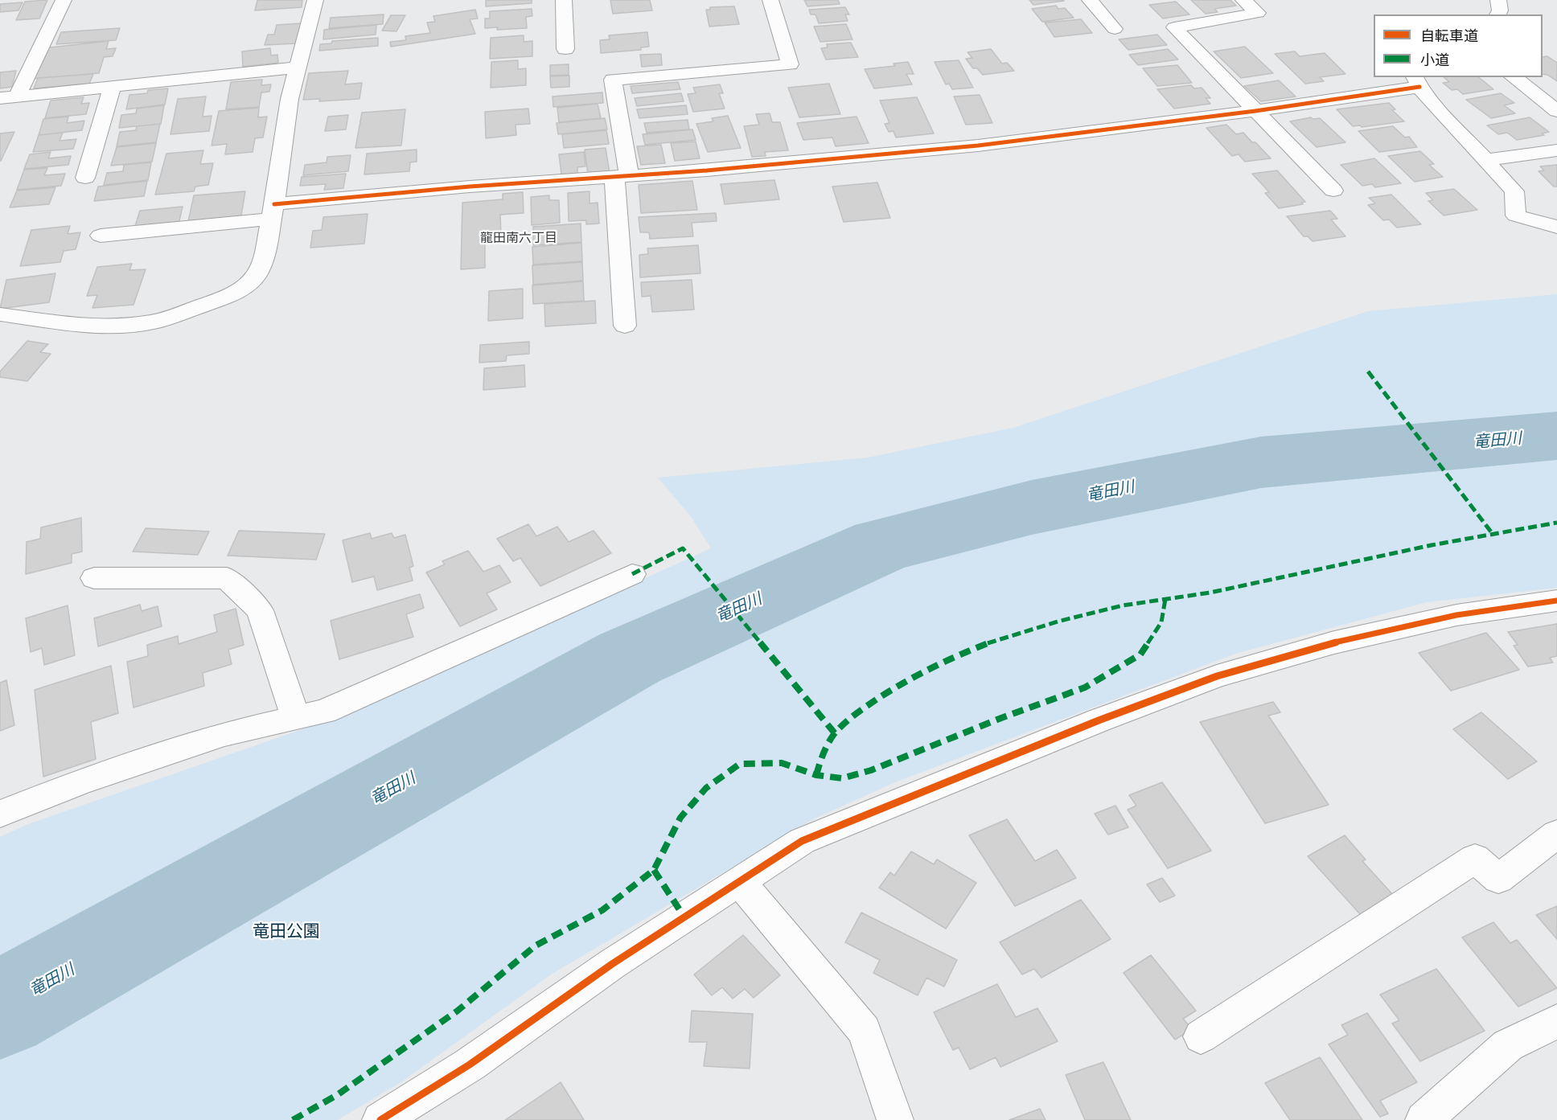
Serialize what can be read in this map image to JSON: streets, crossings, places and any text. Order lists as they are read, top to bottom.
{
  "districts": ["龍田南六丁目"],
  "water": ["竜田川"],
  "parks": ["竜田公園"],
  "legend": ["自転車道", "小道"]
}
